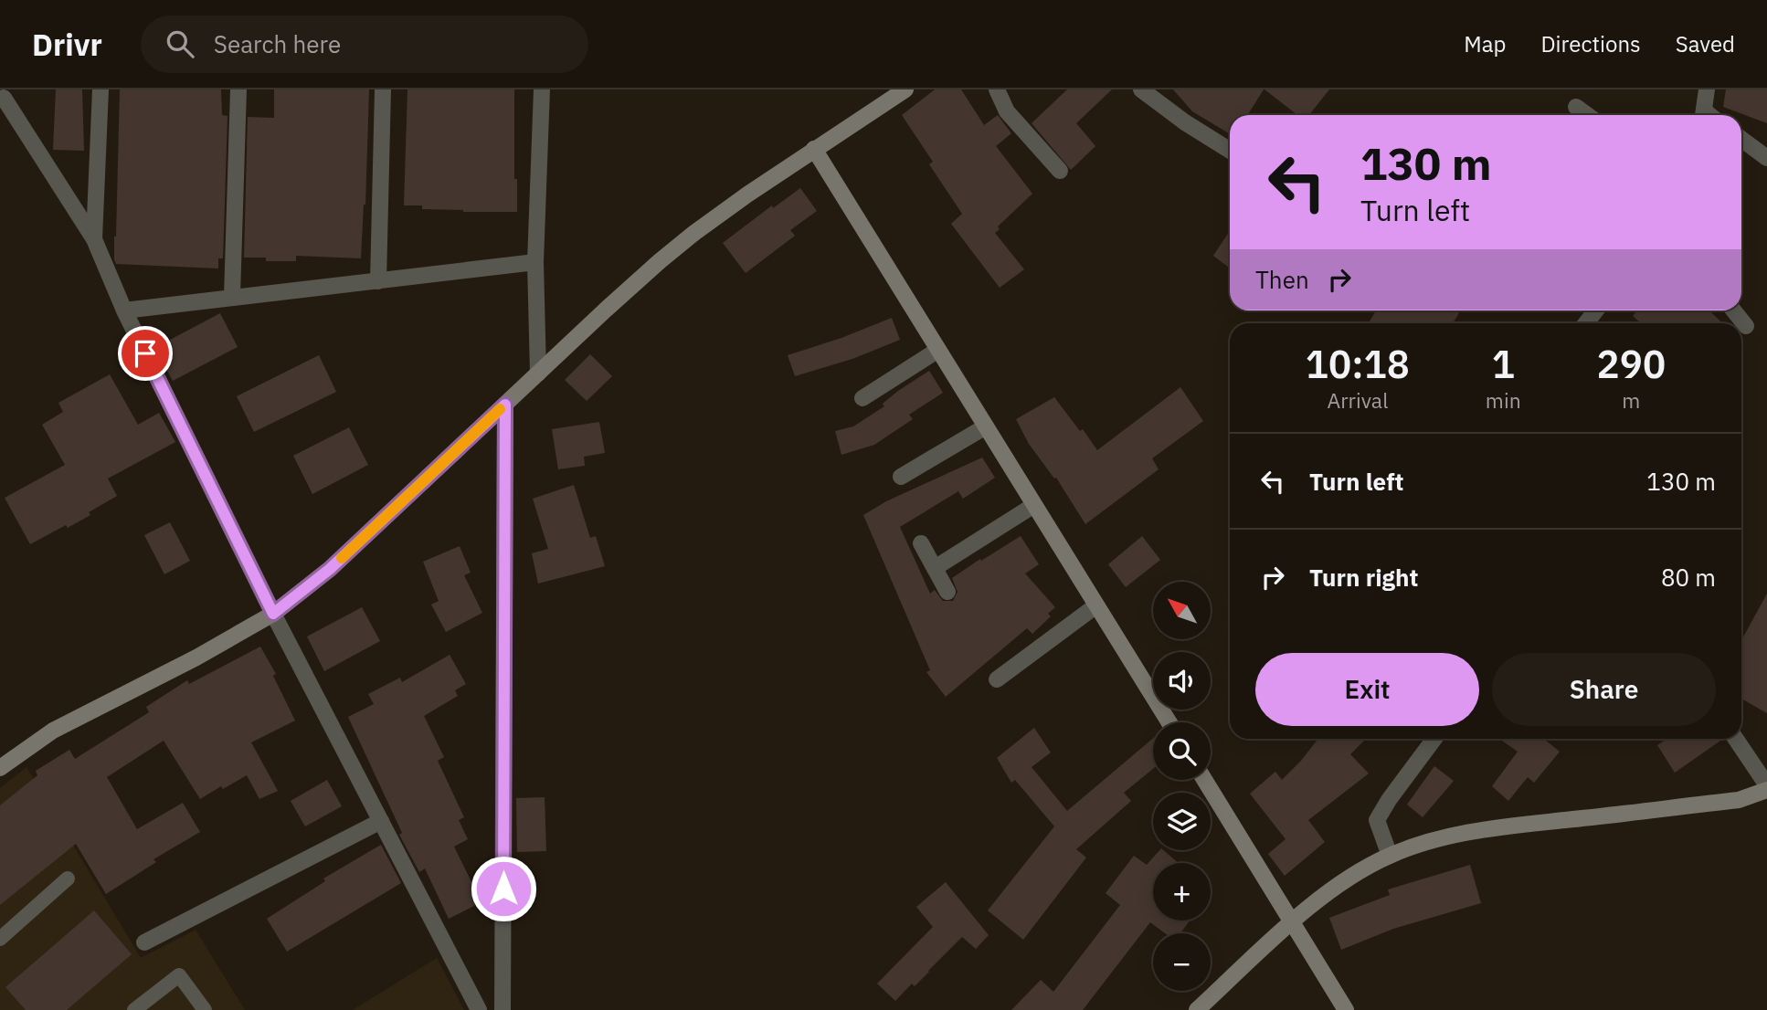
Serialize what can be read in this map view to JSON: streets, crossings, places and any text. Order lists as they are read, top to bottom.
{
  "north": "top left",
  "page": {
    "header": "Drivr",
    "search": "Search here",
    "nav": ["Map", "Directions", "Saved"],
    "turn": ["130 m", "Turn left"],
    "then": "Then",
    "eta": [
      "10:18",
      "Arrival",
      "1",
      "min",
      "290",
      "m"
    ],
    "list": [
      {
        "name": "Turn left",
        "value": "130 m"
      },
      {
        "name": "Turn right",
        "value": "80 m"
      }
    ],
    "map_buttons": ["+", "−"],
    "buttons": ["Exit", "Share"]
  }
}
